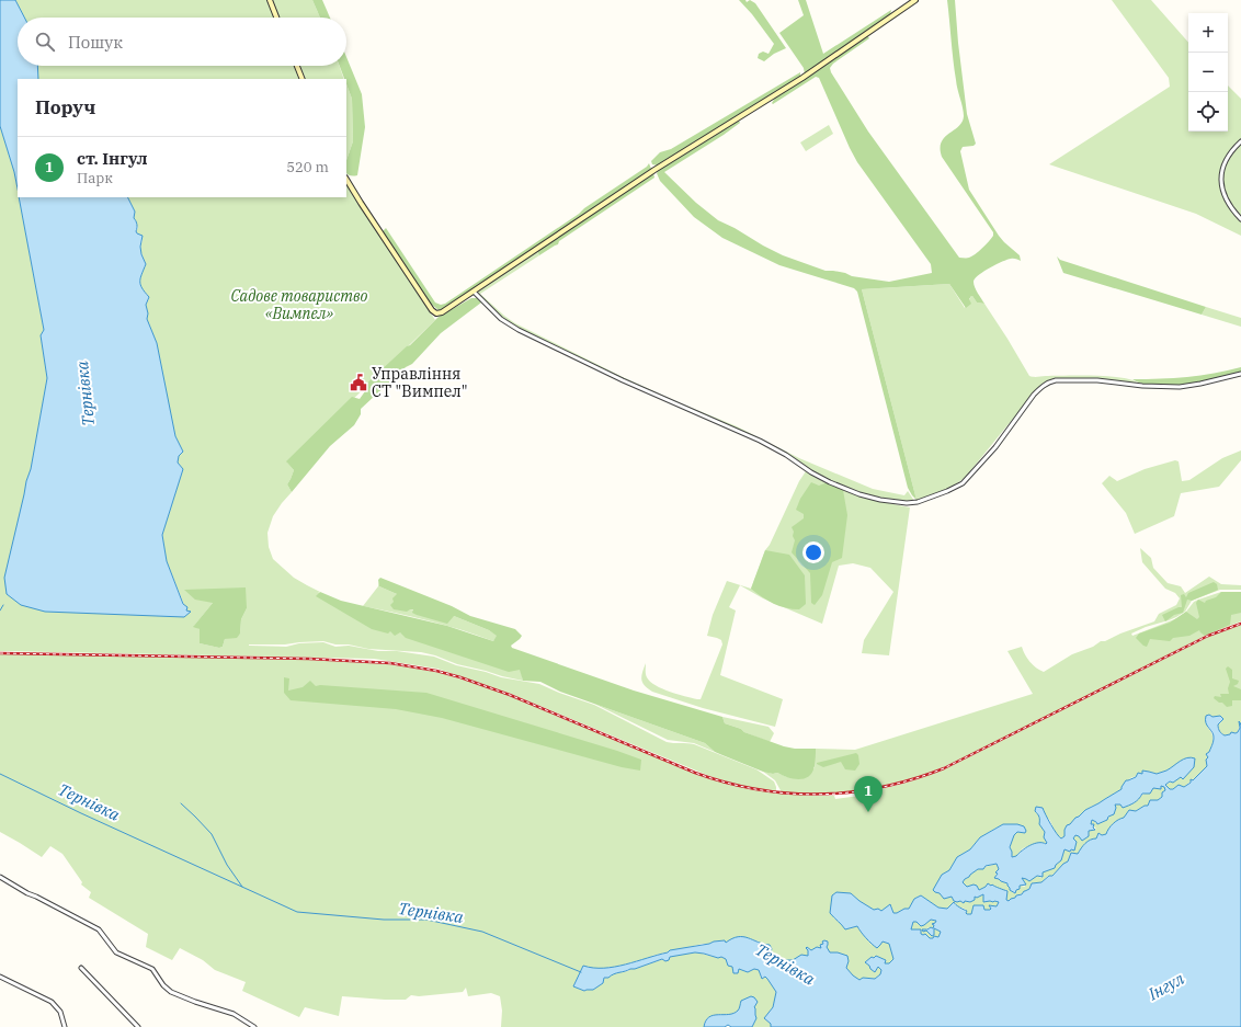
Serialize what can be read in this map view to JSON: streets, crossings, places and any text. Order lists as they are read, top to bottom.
{
  "water": ["Тернівка", "Інгул"],
  "parks": ["Садове товариство «Вимпел»"],
  "places": {
    "public building": ["Управління СТ \"Вимпел\""]
  },
  "page": {
    "map_buttons": ["+", "−"],
    "search": "Пошук",
    "heading": "Поруч",
    "list": [
      {
        "mark": "1",
        "name": "ст. Інгул",
        "note": "Парк",
        "value": "520 m"
      }
    ],
    "pins": "1"
  }
}
